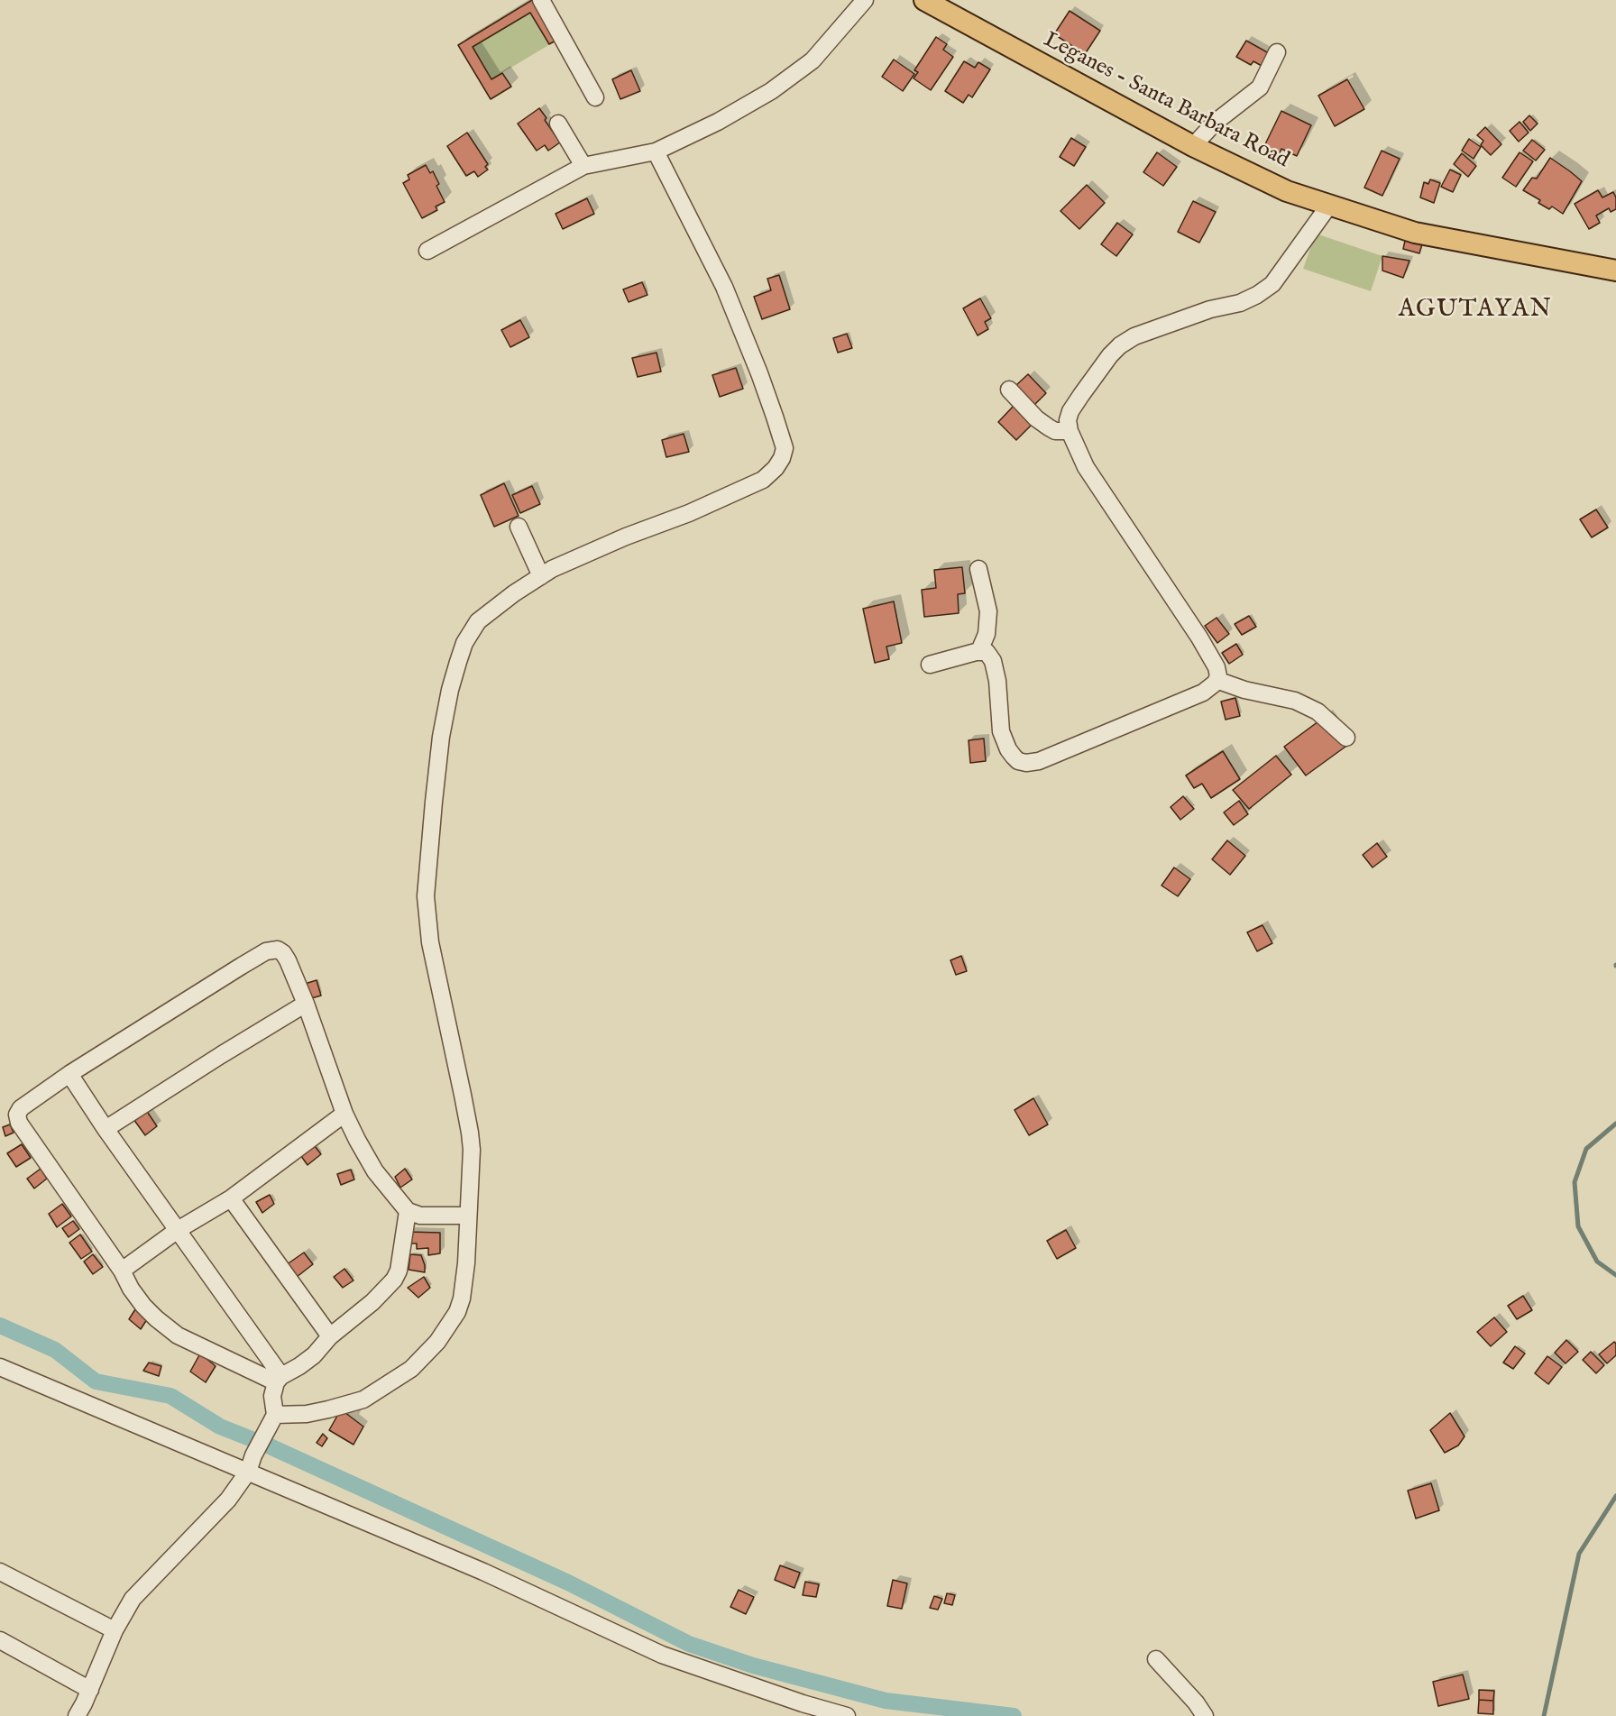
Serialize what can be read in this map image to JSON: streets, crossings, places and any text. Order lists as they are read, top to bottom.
{
  "streets": {
    "main road": ["Leganes - Santa Barbara Road"]
  },
  "districts": ["AGUTAYAN"]
}
